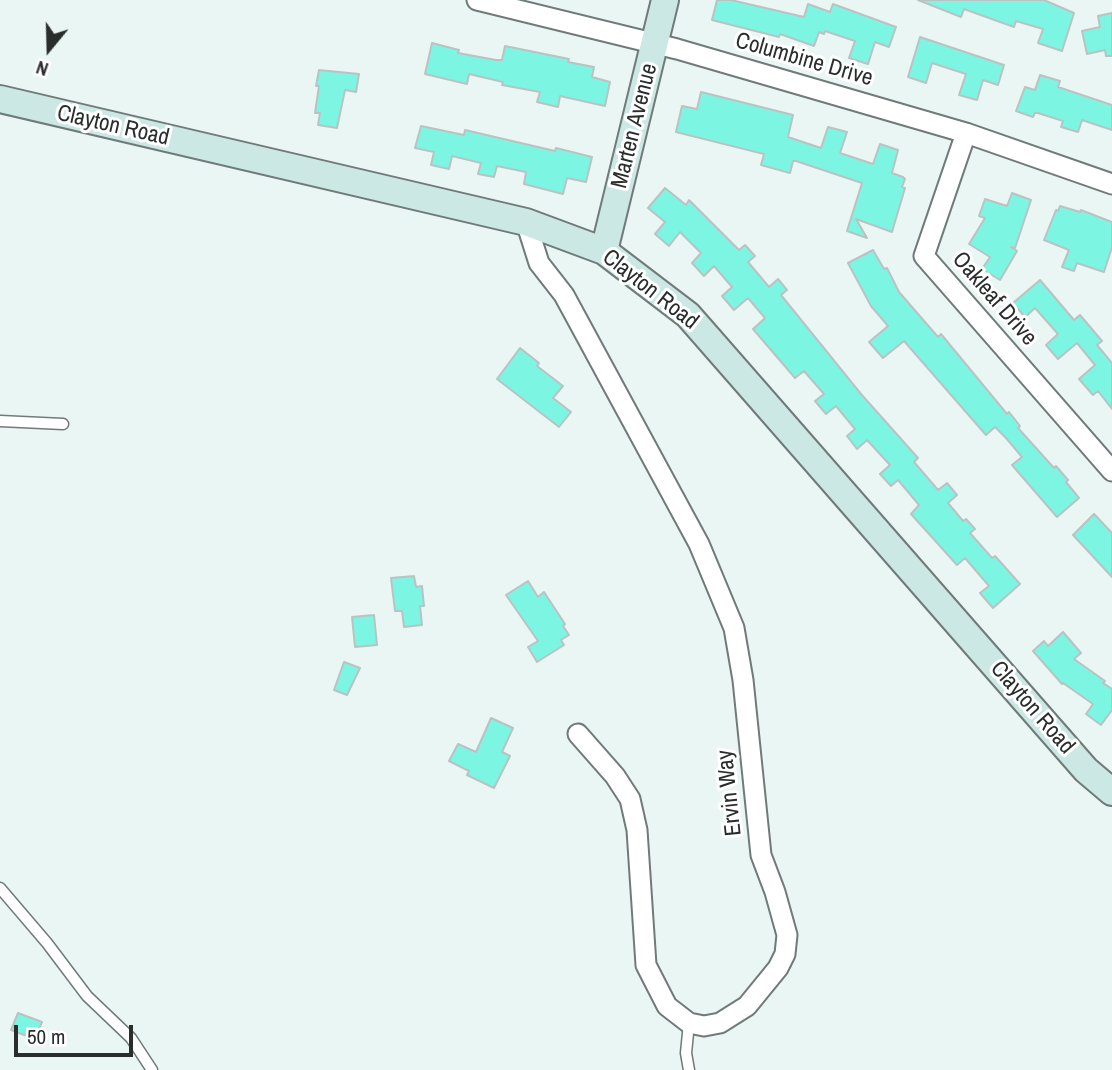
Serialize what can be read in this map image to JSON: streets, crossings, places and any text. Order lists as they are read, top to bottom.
{
  "streets": {
    "street": [
      "Columbine Drive",
      "Clayton Road",
      "Marten Avenue",
      "Oakleaf Drive",
      "Ervin Way"
    ]
  },
  "crossings": [
    ["Columbine Drive", "Marten Avenue"],
    ["Columbine Drive", "Oakleaf Drive"],
    ["Clayton Road", "Marten Avenue"],
    ["Clayton Road", "Ervin Way"]
  ],
  "scale_bar": "50 m",
  "north": "bottom"
}
